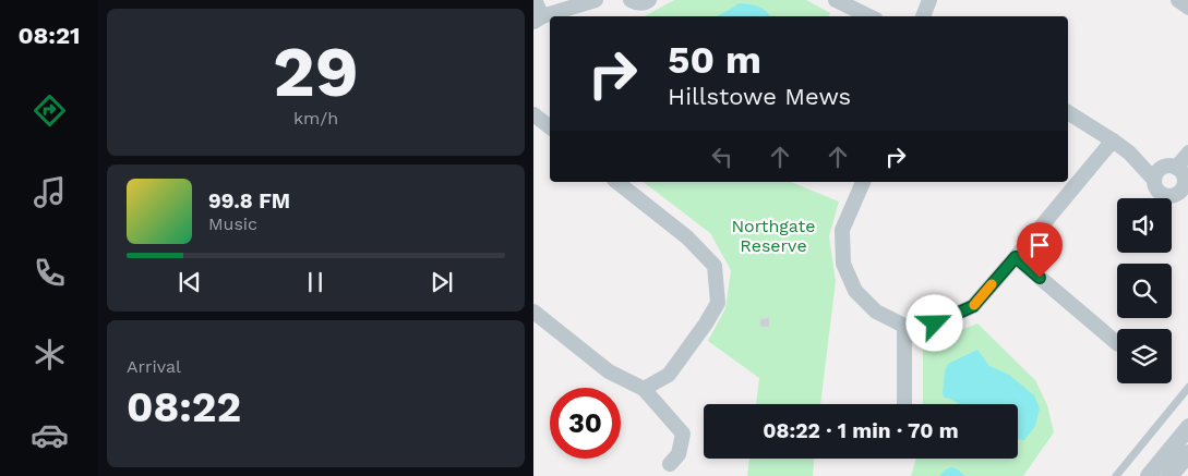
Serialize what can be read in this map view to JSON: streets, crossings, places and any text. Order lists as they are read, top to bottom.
{
  "parks": ["Northgate Reserve"],
  "page": {
    "tabs": "08:21",
    "tile": [
      ["29", "km/h"],
      ["Arrival", "08:22"]
    ],
    "turn": ["50 m", "Hillstowe Mews"],
    "song": ["99.8 FM", "Music"],
    "limit": "30",
    "trip": "08:22 · 1 min · 70 m"
  }
}
